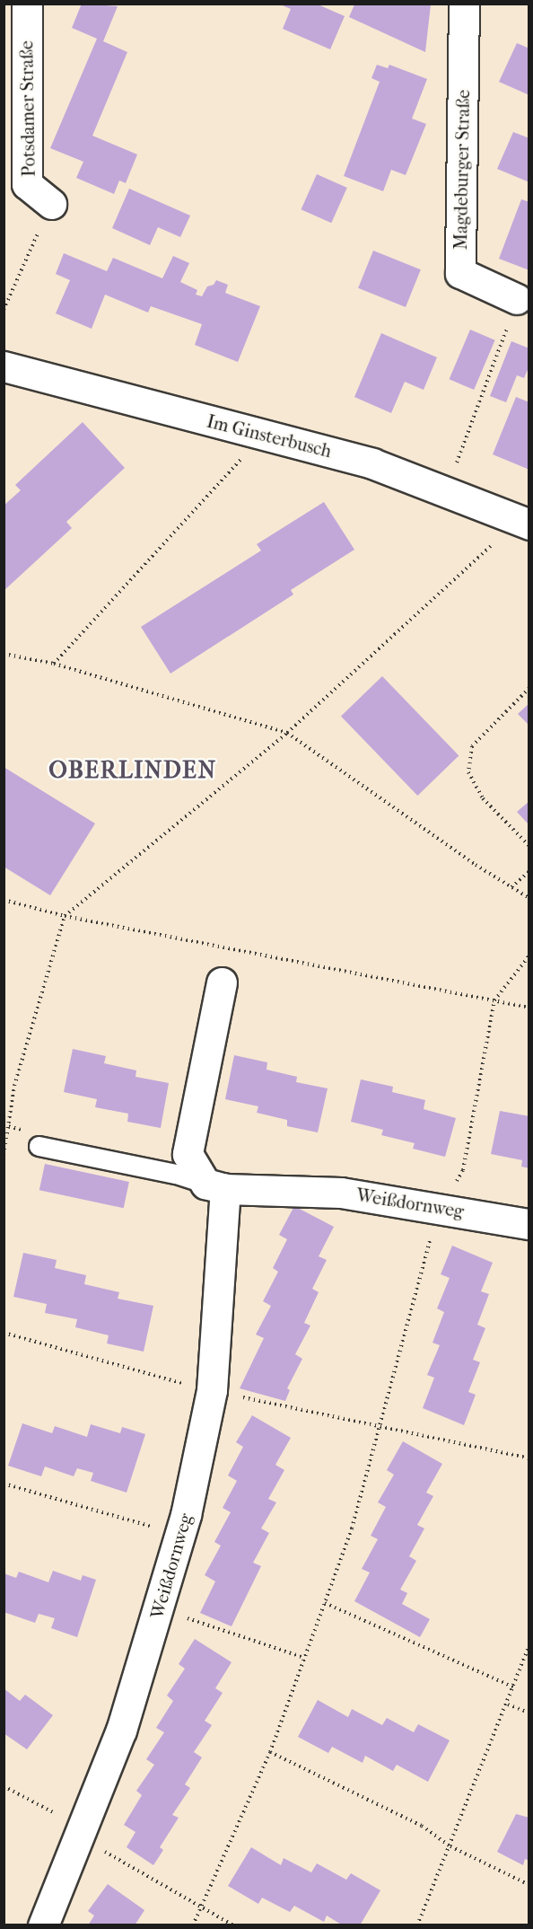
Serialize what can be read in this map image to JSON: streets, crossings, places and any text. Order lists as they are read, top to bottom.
{
  "streets": {
    "street": [
      "Potsdamer Straße",
      "Magdeburger Straße",
      "Im Ginsterbusch",
      "Weißdornweg"
    ]
  },
  "districts": ["OBERLINDEN"]
}
